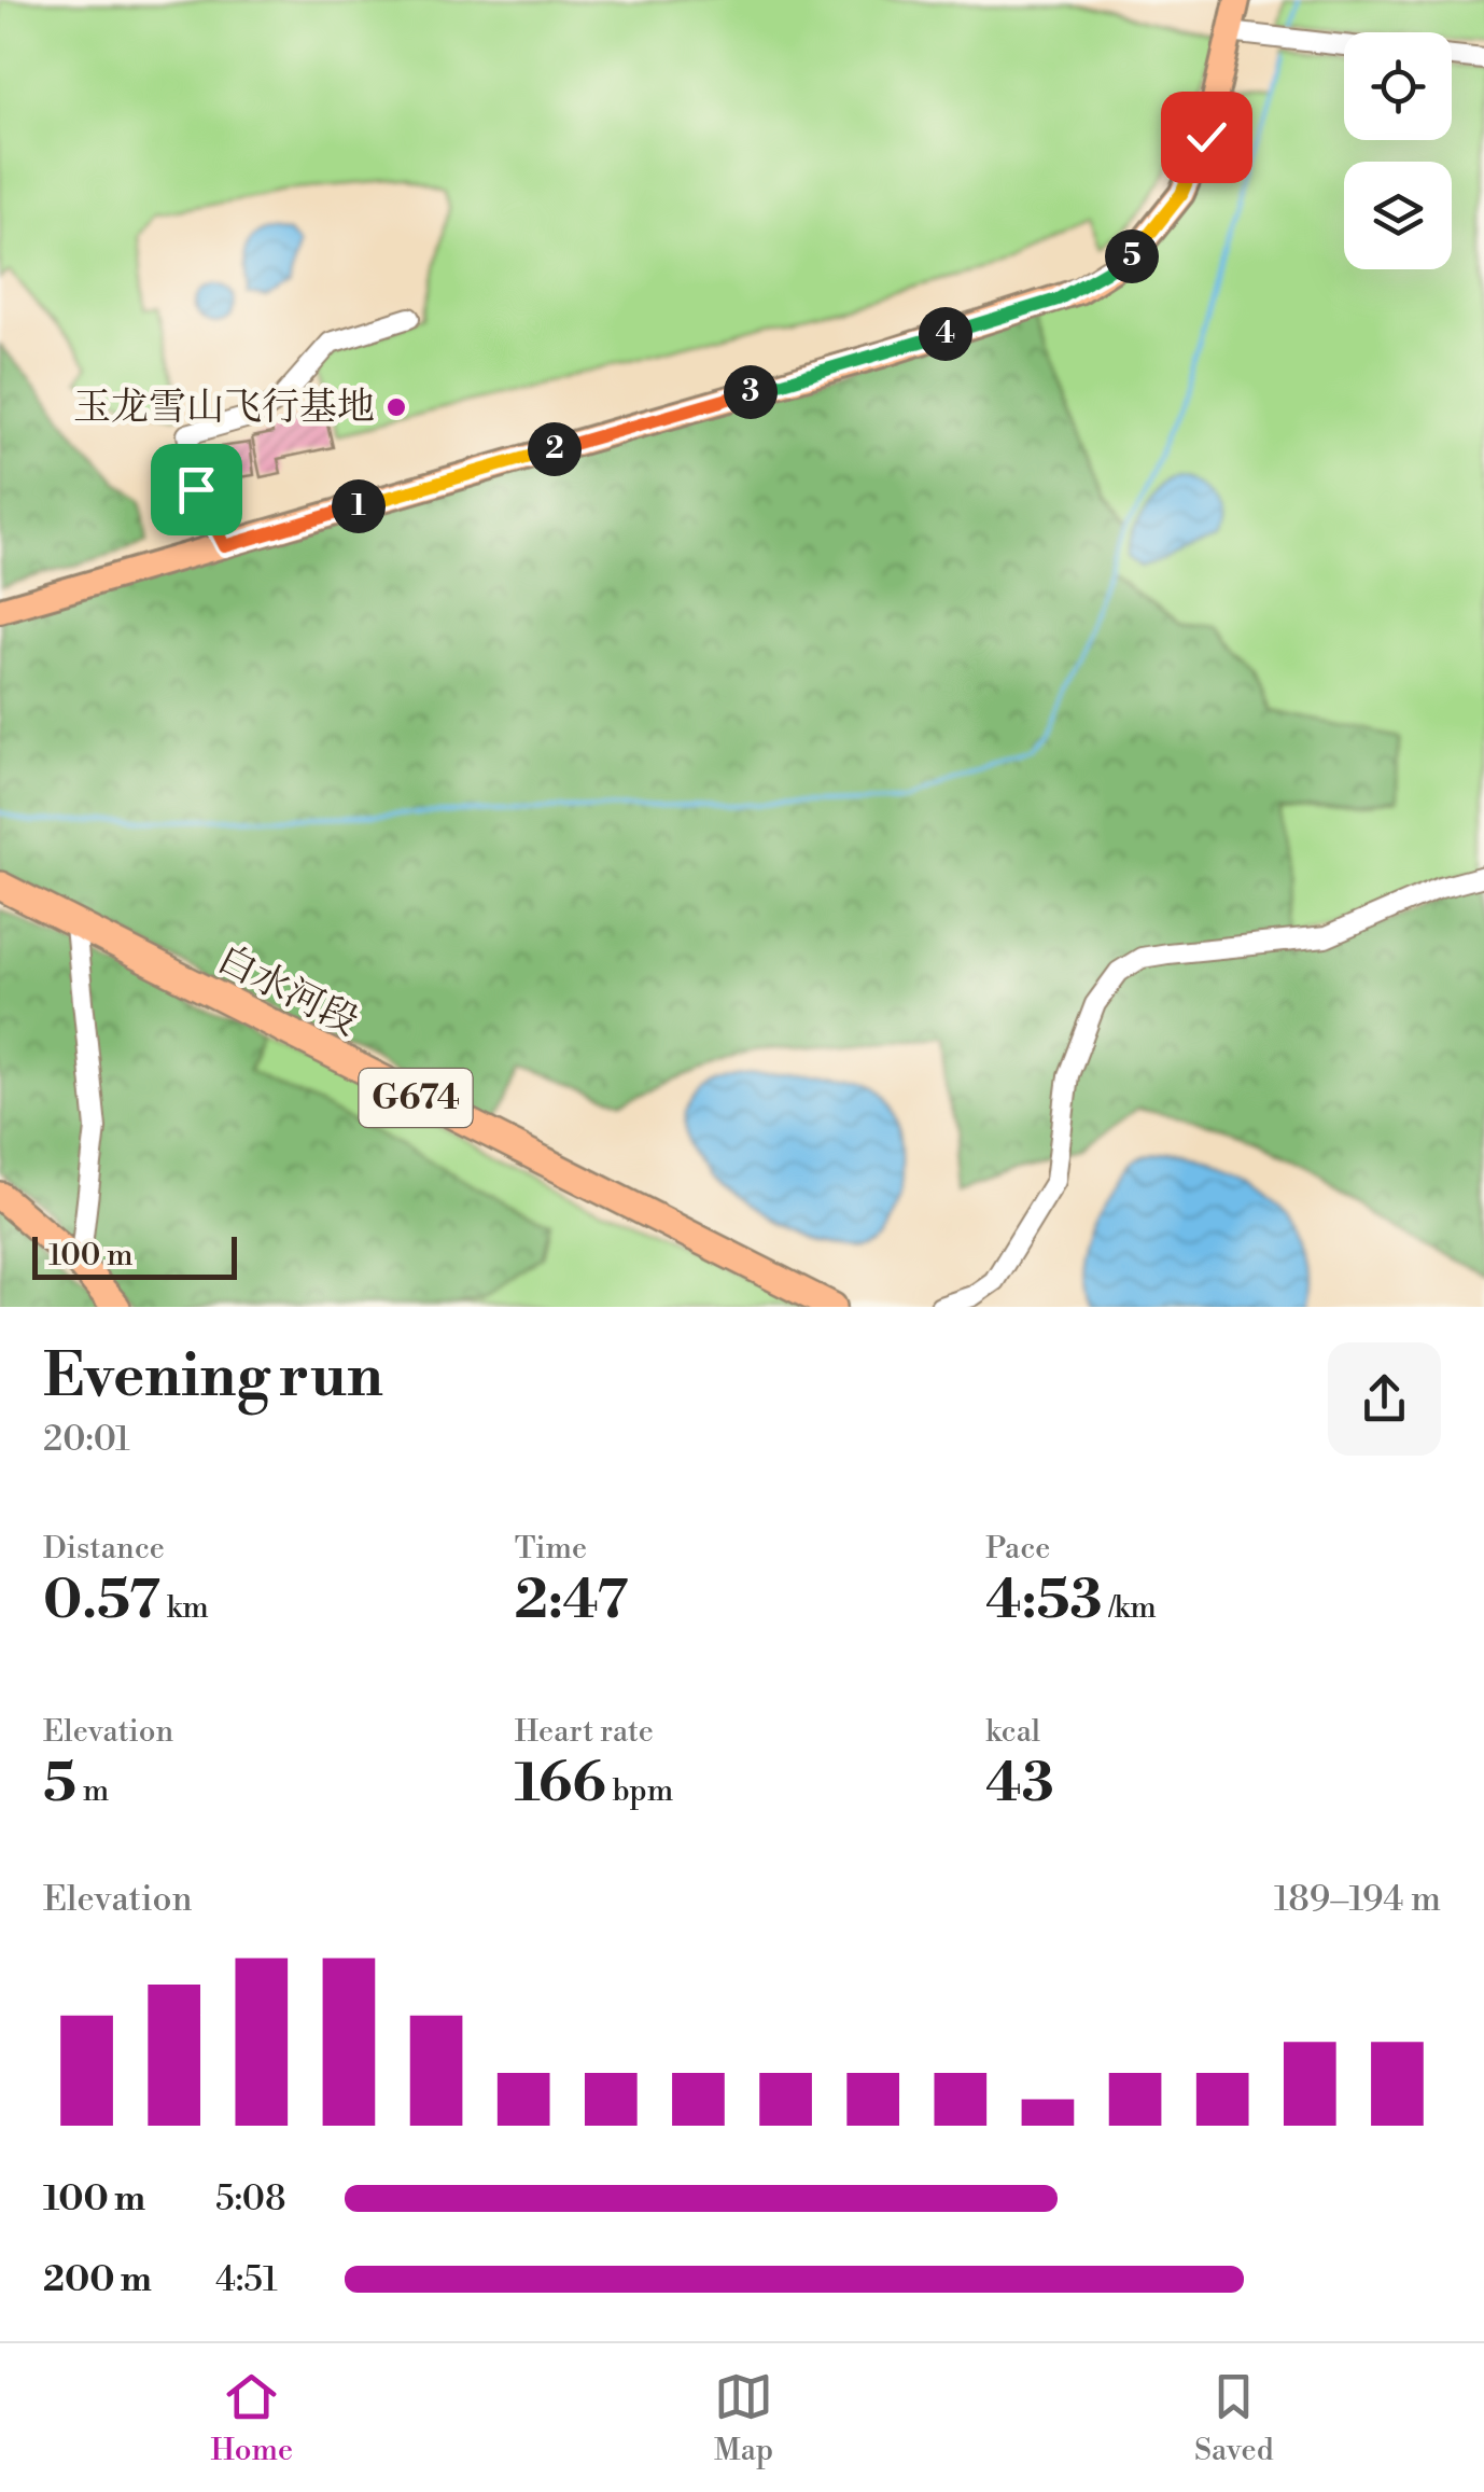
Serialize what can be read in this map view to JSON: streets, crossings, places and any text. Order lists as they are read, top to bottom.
{
  "streets": {
    "highway": ["白水河段", "G674"]
  },
  "places": ["玉龙雪山飞行基地"],
  "scale_bar": "100 m",
  "page": {
    "pins": [
      "5",
      "4",
      "3",
      "2",
      "1"
    ],
    "scale": "100 m",
    "heading": ["Evening run", "20:01"],
    "stats": [
      ["Distance", "0.57 km"],
      ["Time", "2:47"],
      ["Pace", "4:53 /km"],
      ["Elevation", "5 m"],
      ["Heart rate", "166 bpm"],
      ["kcal", "43"]
    ],
    "chart": ["Elevation", "189–194 m"],
    "list": [
      {
        "name": "100 m",
        "note": "5:08"
      },
      {
        "name": "200 m",
        "note": "4:51"
      }
    ],
    "tabs": ["Home", "Map", "Saved"]
  }
}
